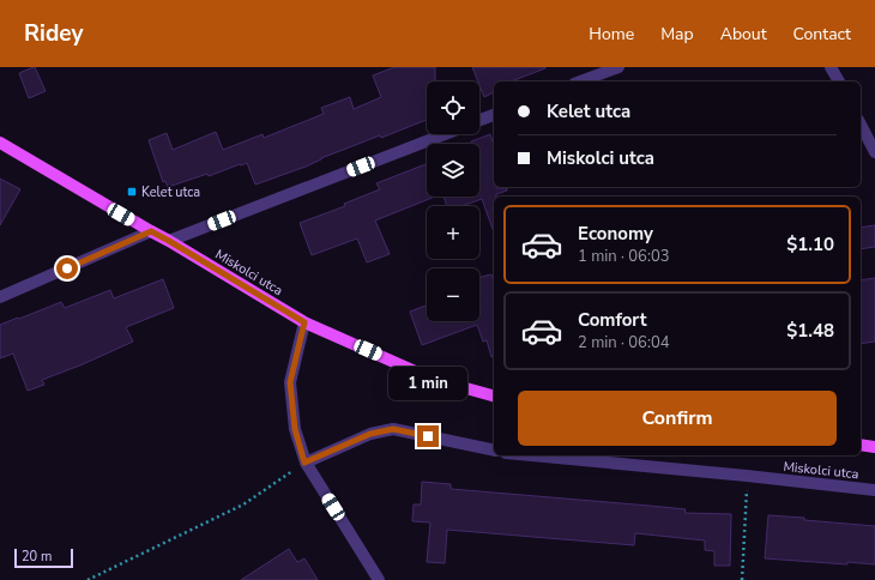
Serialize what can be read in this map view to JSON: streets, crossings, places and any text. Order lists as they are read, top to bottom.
{
  "streets": {
    "main road": ["Miskolci utca"]
  },
  "places": {
    "transit": ["Kelet utca"]
  },
  "scale_bar": "20 m",
  "page": {
    "header": "Ridey",
    "nav": [
      "Home",
      "Map",
      "About",
      "Contact"
    ],
    "map_buttons": ["+", "−"],
    "banner": ["Kelet utca", "Miskolci utca"],
    "list": [
      {
        "name": "Economy",
        "note": "1 min · 06:03",
        "value": "$1.10"
      },
      {
        "name": "Comfort",
        "note": "2 min · 06:04",
        "value": "$1.48"
      }
    ],
    "bubble": "1 min",
    "buttons": "Confirm",
    "scale": "20 m"
  }
}
